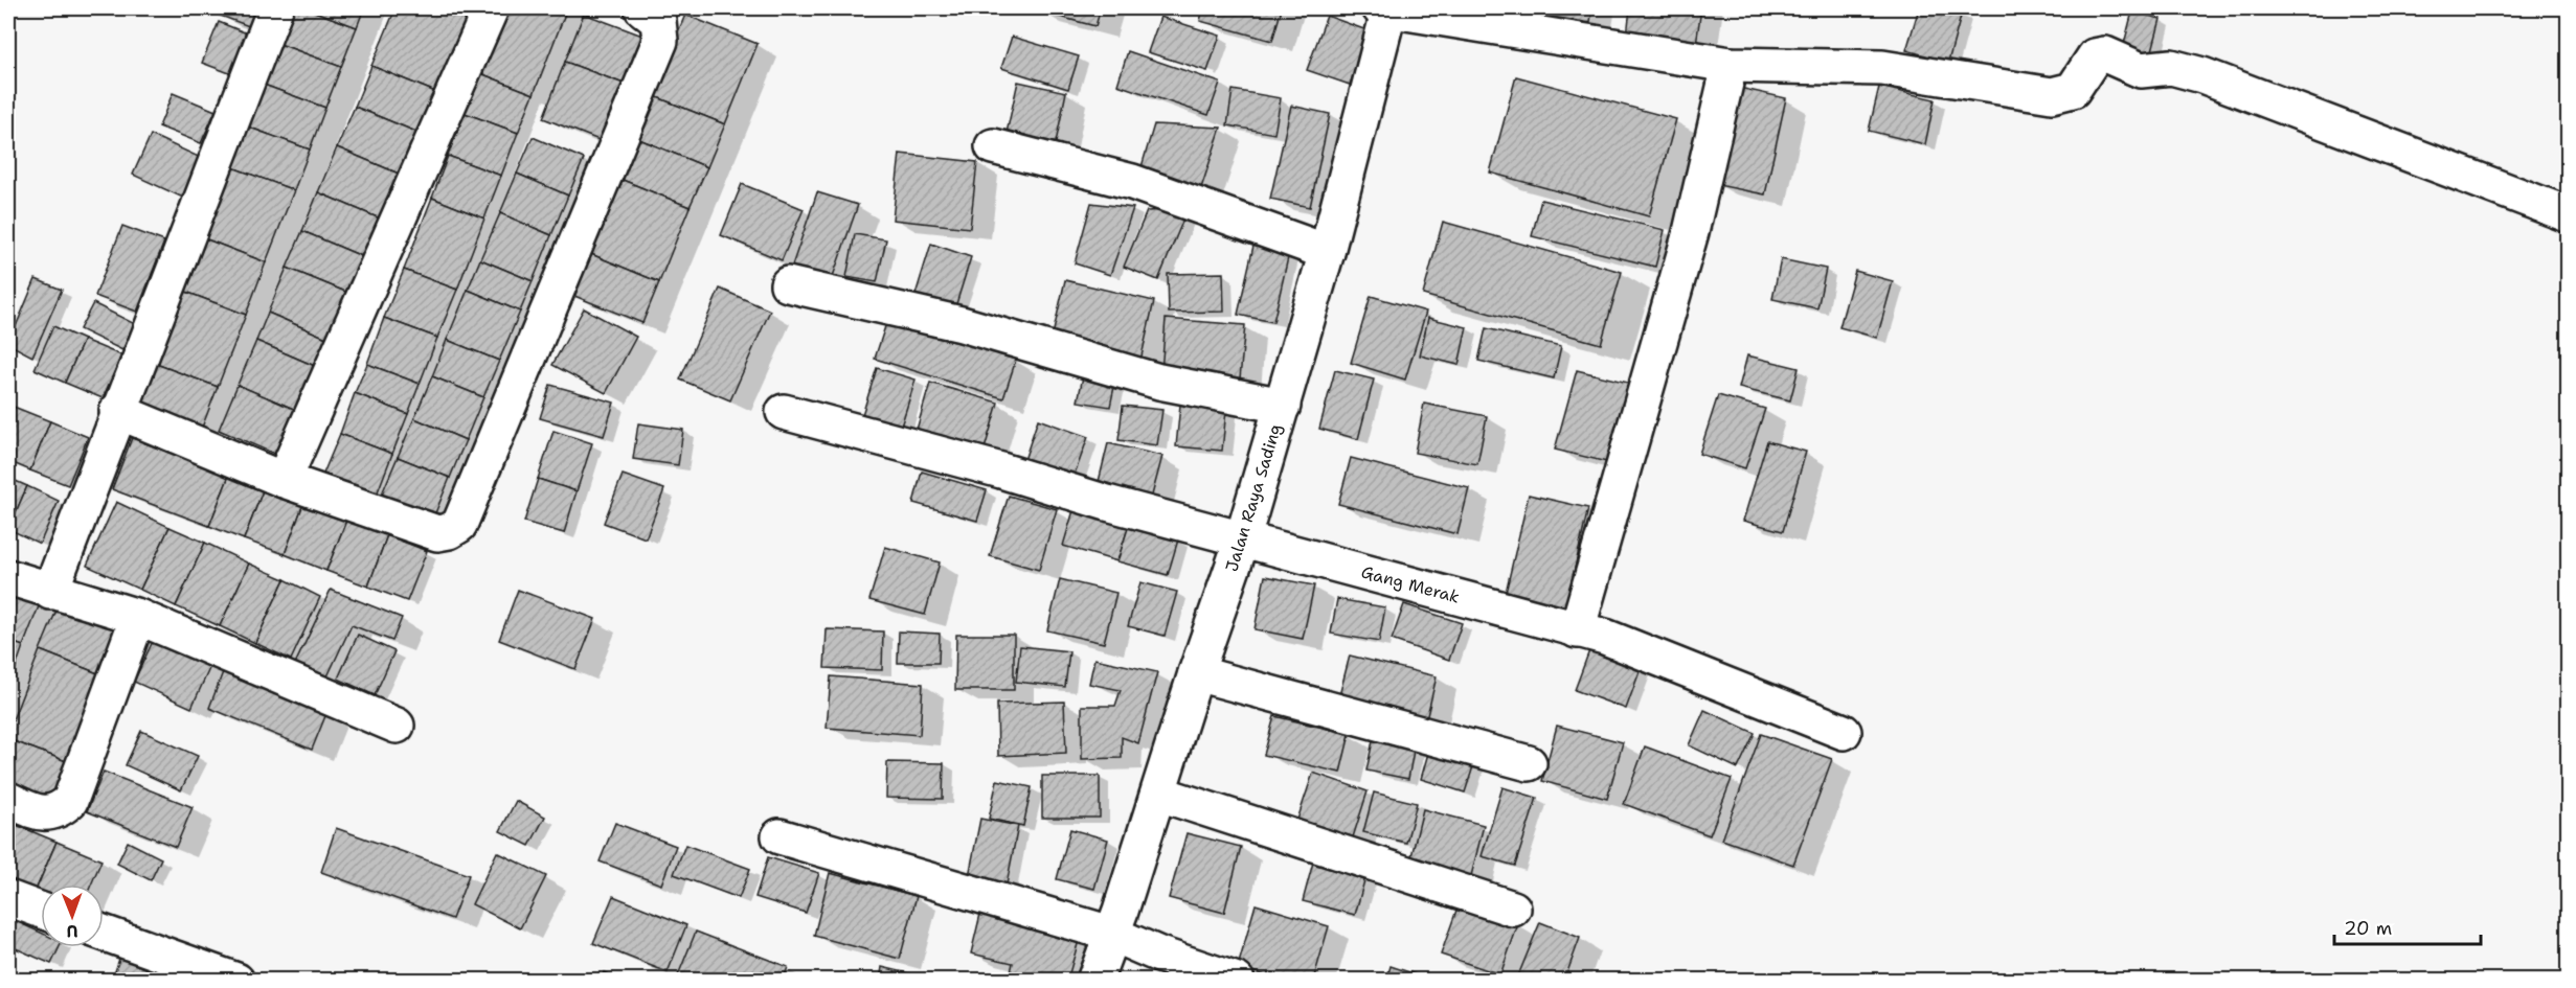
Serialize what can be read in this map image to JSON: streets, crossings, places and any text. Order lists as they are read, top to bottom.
{
  "streets": {
    "street": ["Jalan Raya Sading", "Gang Merak"]
  },
  "crossings": [
    ["Jalan Raya Sading", "Gang Merak"]
  ],
  "scale_bar": "20 m",
  "north": "bottom"
}
